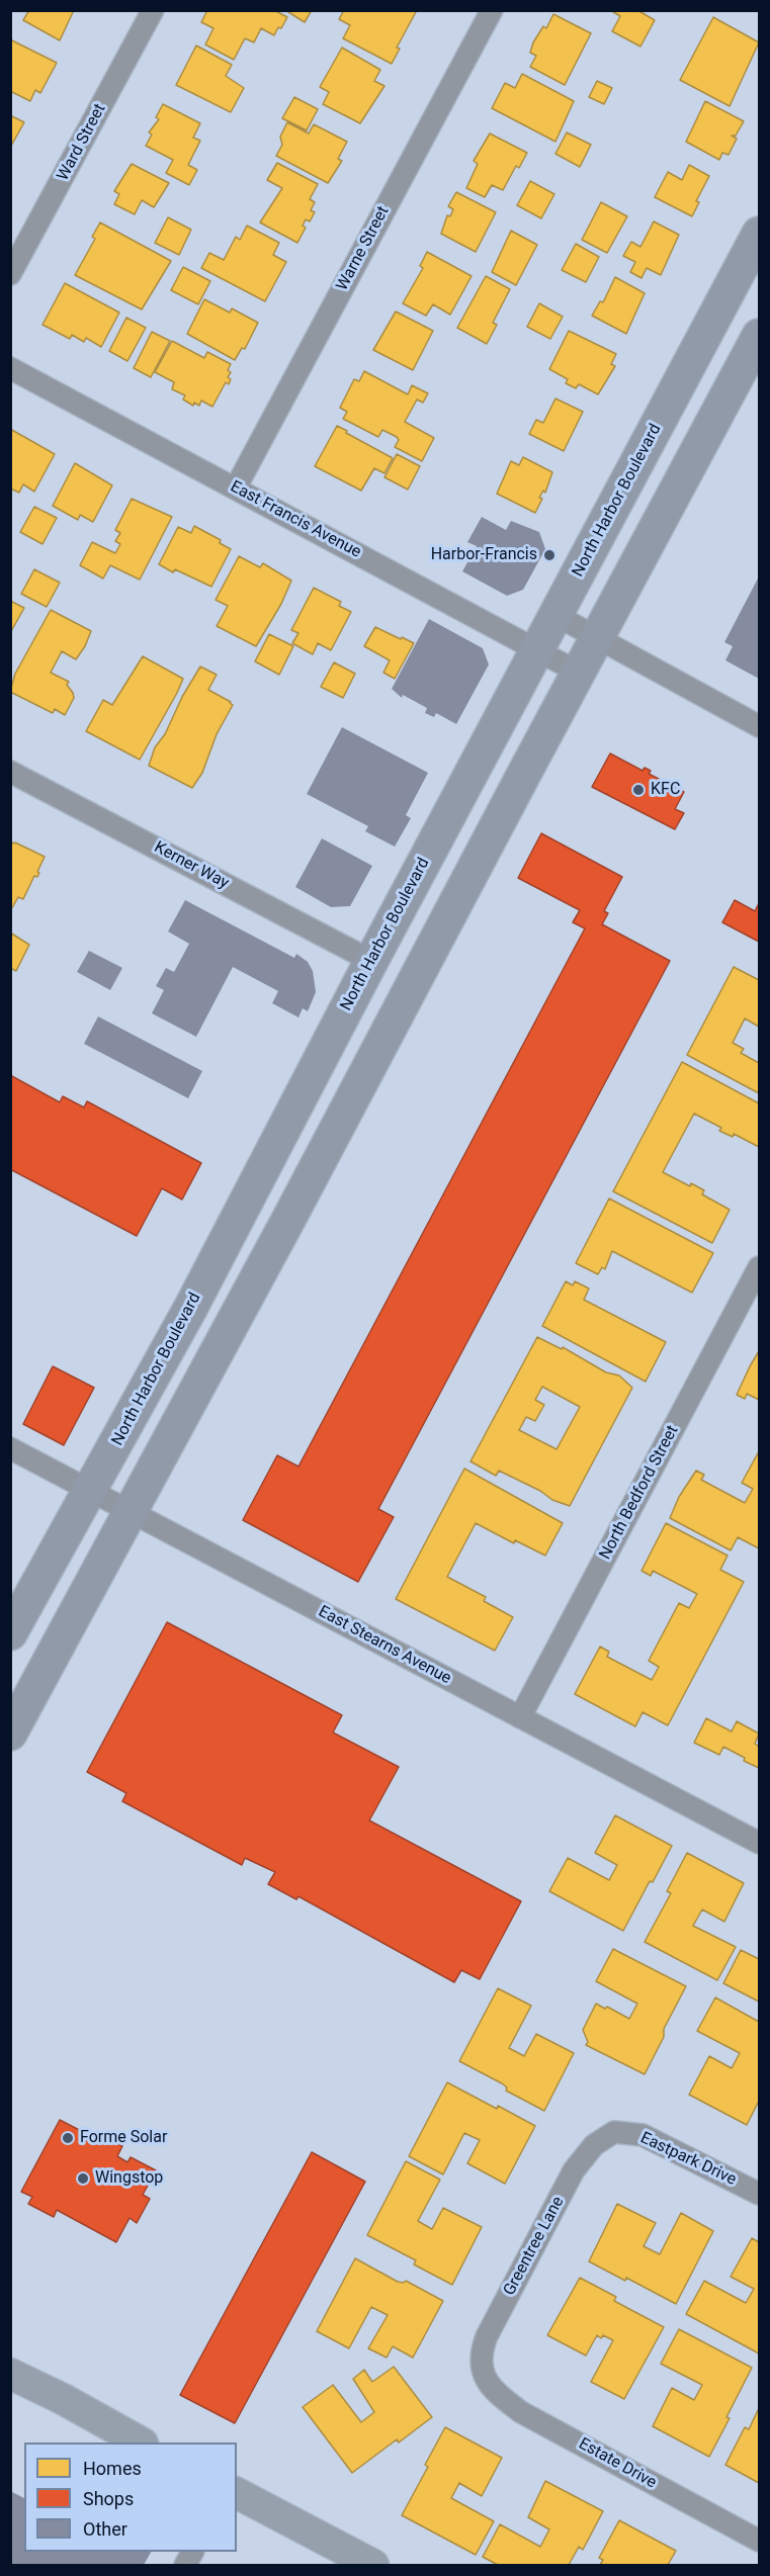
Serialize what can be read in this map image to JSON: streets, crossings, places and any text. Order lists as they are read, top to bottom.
{
  "streets": {
    "main road": ["North Harbor Boulevard"],
    "street": [
      "Ward Street",
      "Warne Street",
      "East Francis Avenue",
      "Kerner Way",
      "North Bedford Street",
      "East Stearns Avenue",
      "Eastpark Drive",
      "Greentree Lane",
      "Estate Drive"
    ]
  },
  "crossings": [
    ["Warne Street", "East Francis Avenue"],
    ["North Harbor Boulevard", "East Francis Avenue"],
    ["North Harbor Boulevard", "Kerner Way"],
    ["North Harbor Boulevard", "East Stearns Avenue"],
    ["North Bedford Street", "East Stearns Avenue"],
    ["Eastpark Drive", "Greentree Lane"],
    ["Greentree Lane", "Estate Drive"]
  ],
  "places": [
    "Harbor-Francis",
    "KFC",
    "Forme Solar",
    "Wingstop"
  ],
  "legend": ["Homes", "Shops", "Other"]
}
